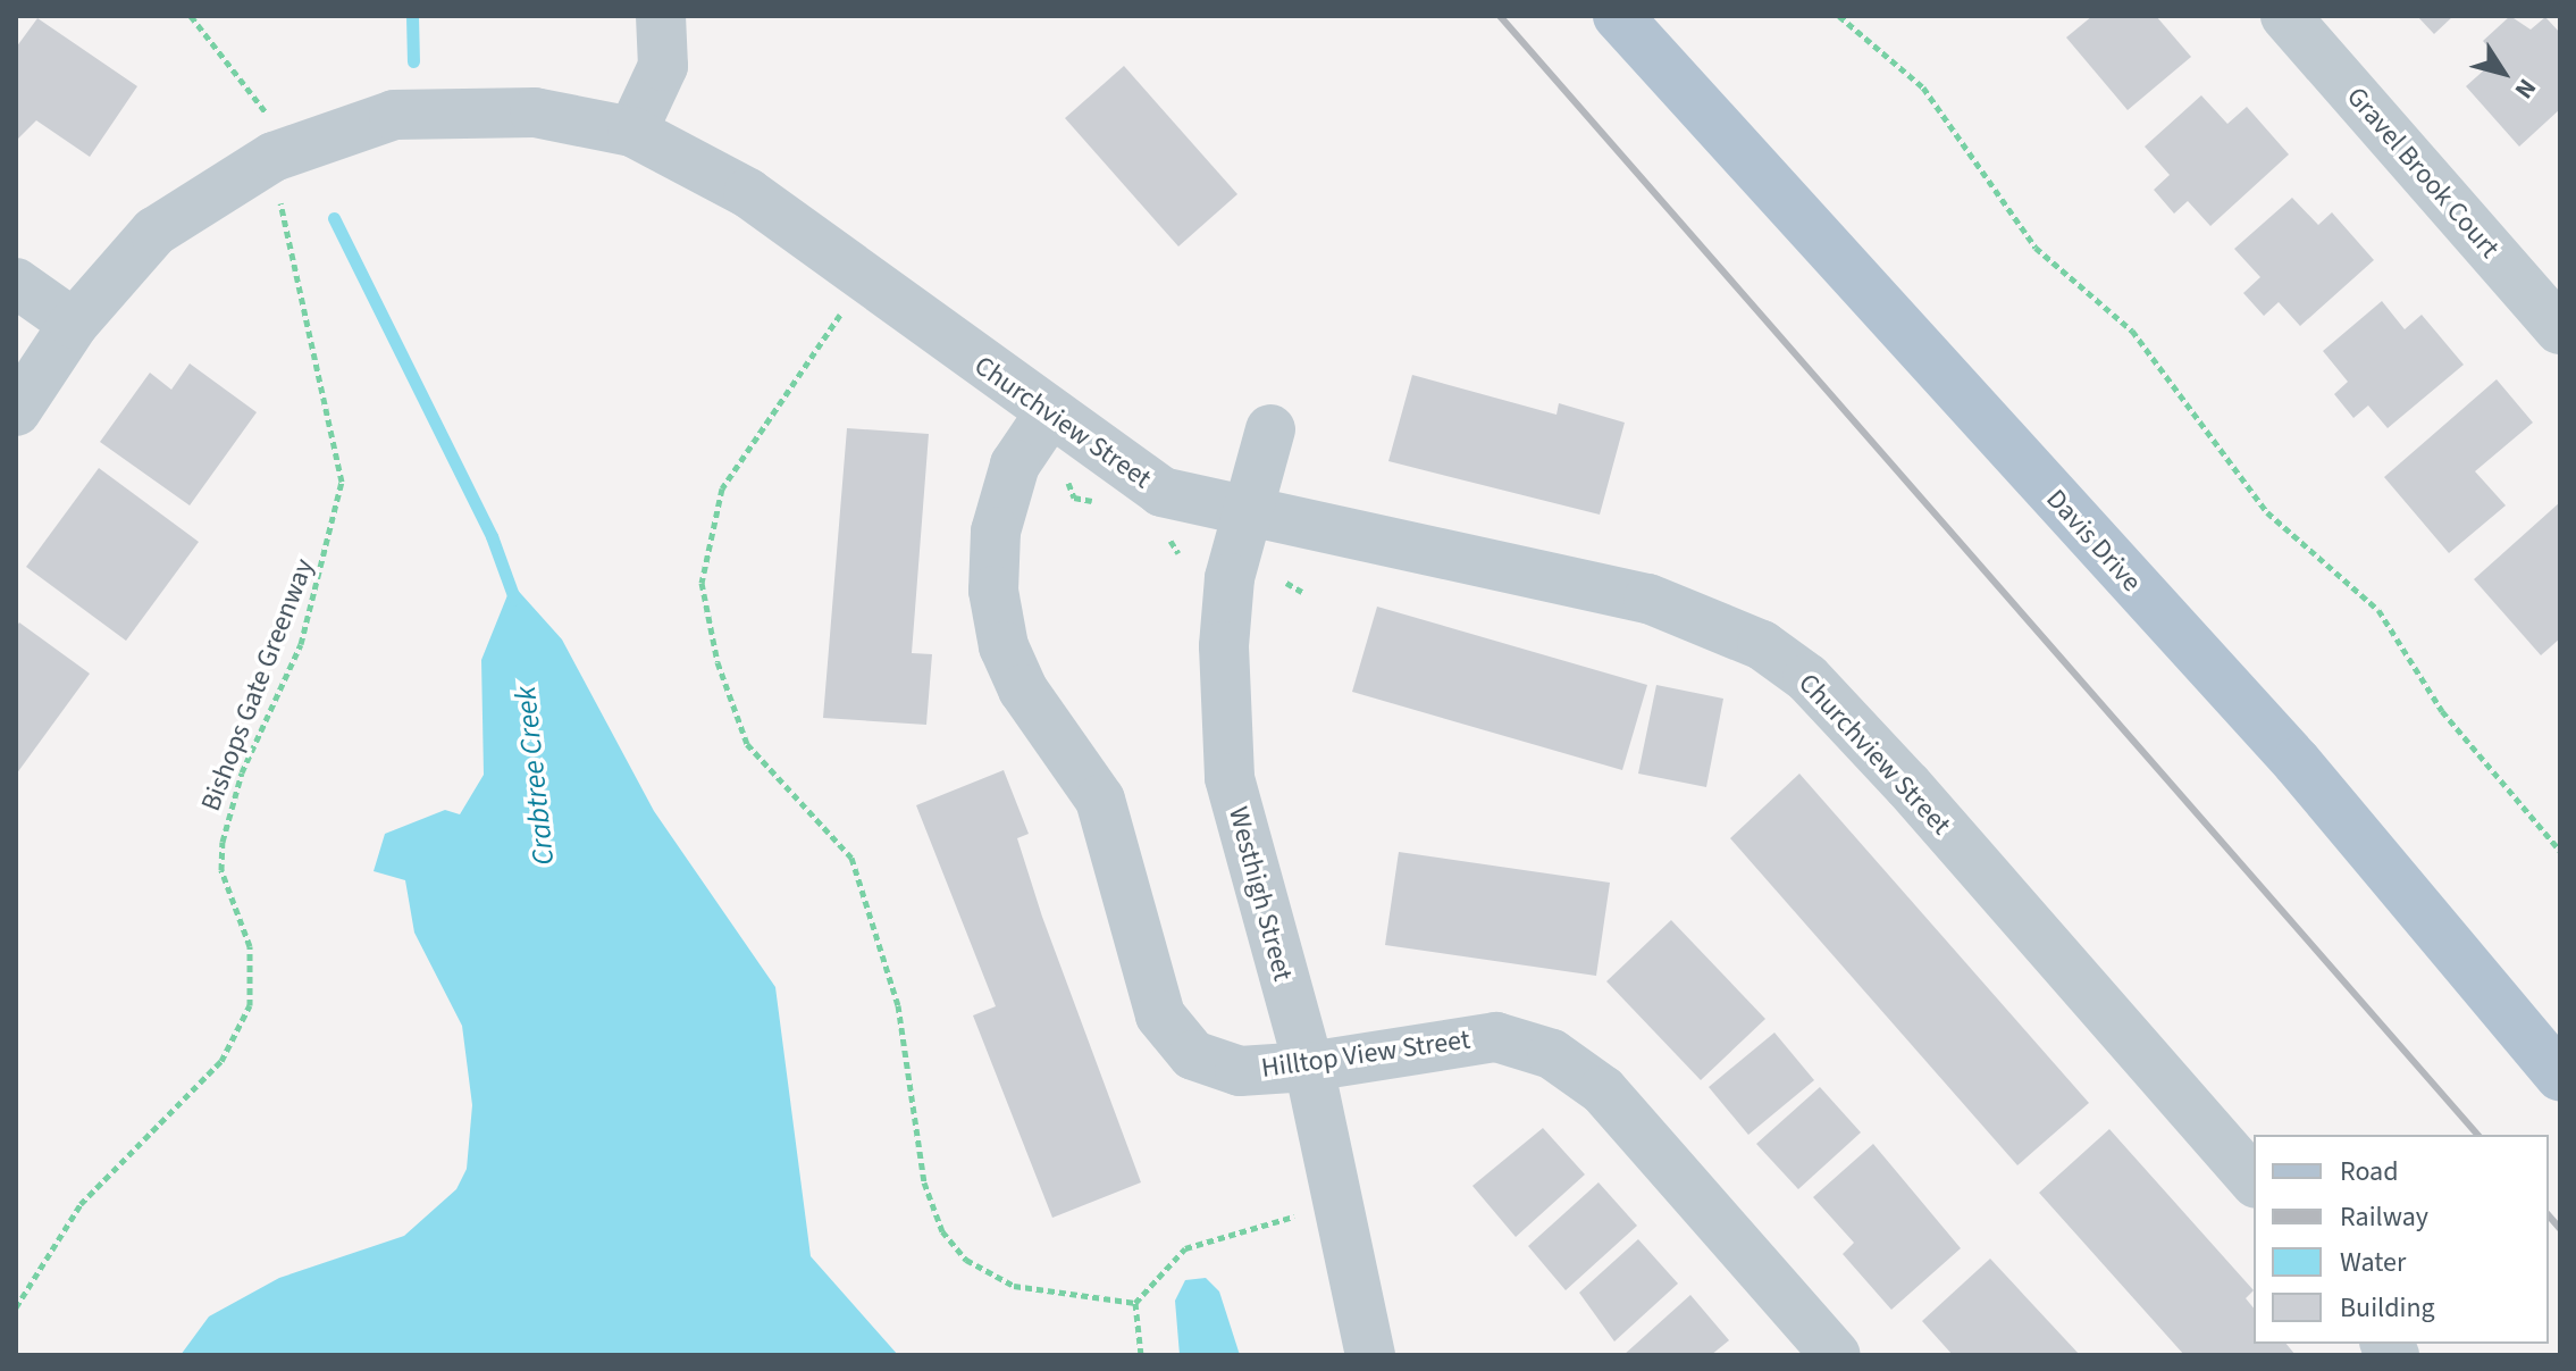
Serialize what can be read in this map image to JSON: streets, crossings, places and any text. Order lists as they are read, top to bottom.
{
  "streets": {
    "main road": ["Davis Drive"],
    "street": [
      "Gravel Brook Court",
      "Churchview Street",
      "Westhigh Street",
      "Hilltop View Street"
    ],
    "path": ["Bishops Gate Greenway"]
  },
  "crossings": [
    ["Churchview Street", "Westhigh Street"],
    ["Churchview Street", "Hilltop View Street"],
    ["Westhigh Street", "Hilltop View Street"]
  ],
  "water": ["Crabtree Creek"],
  "legend": [
    "Road",
    "Railway",
    "Water",
    "Building"
  ],
  "north": "bottom right"
}
